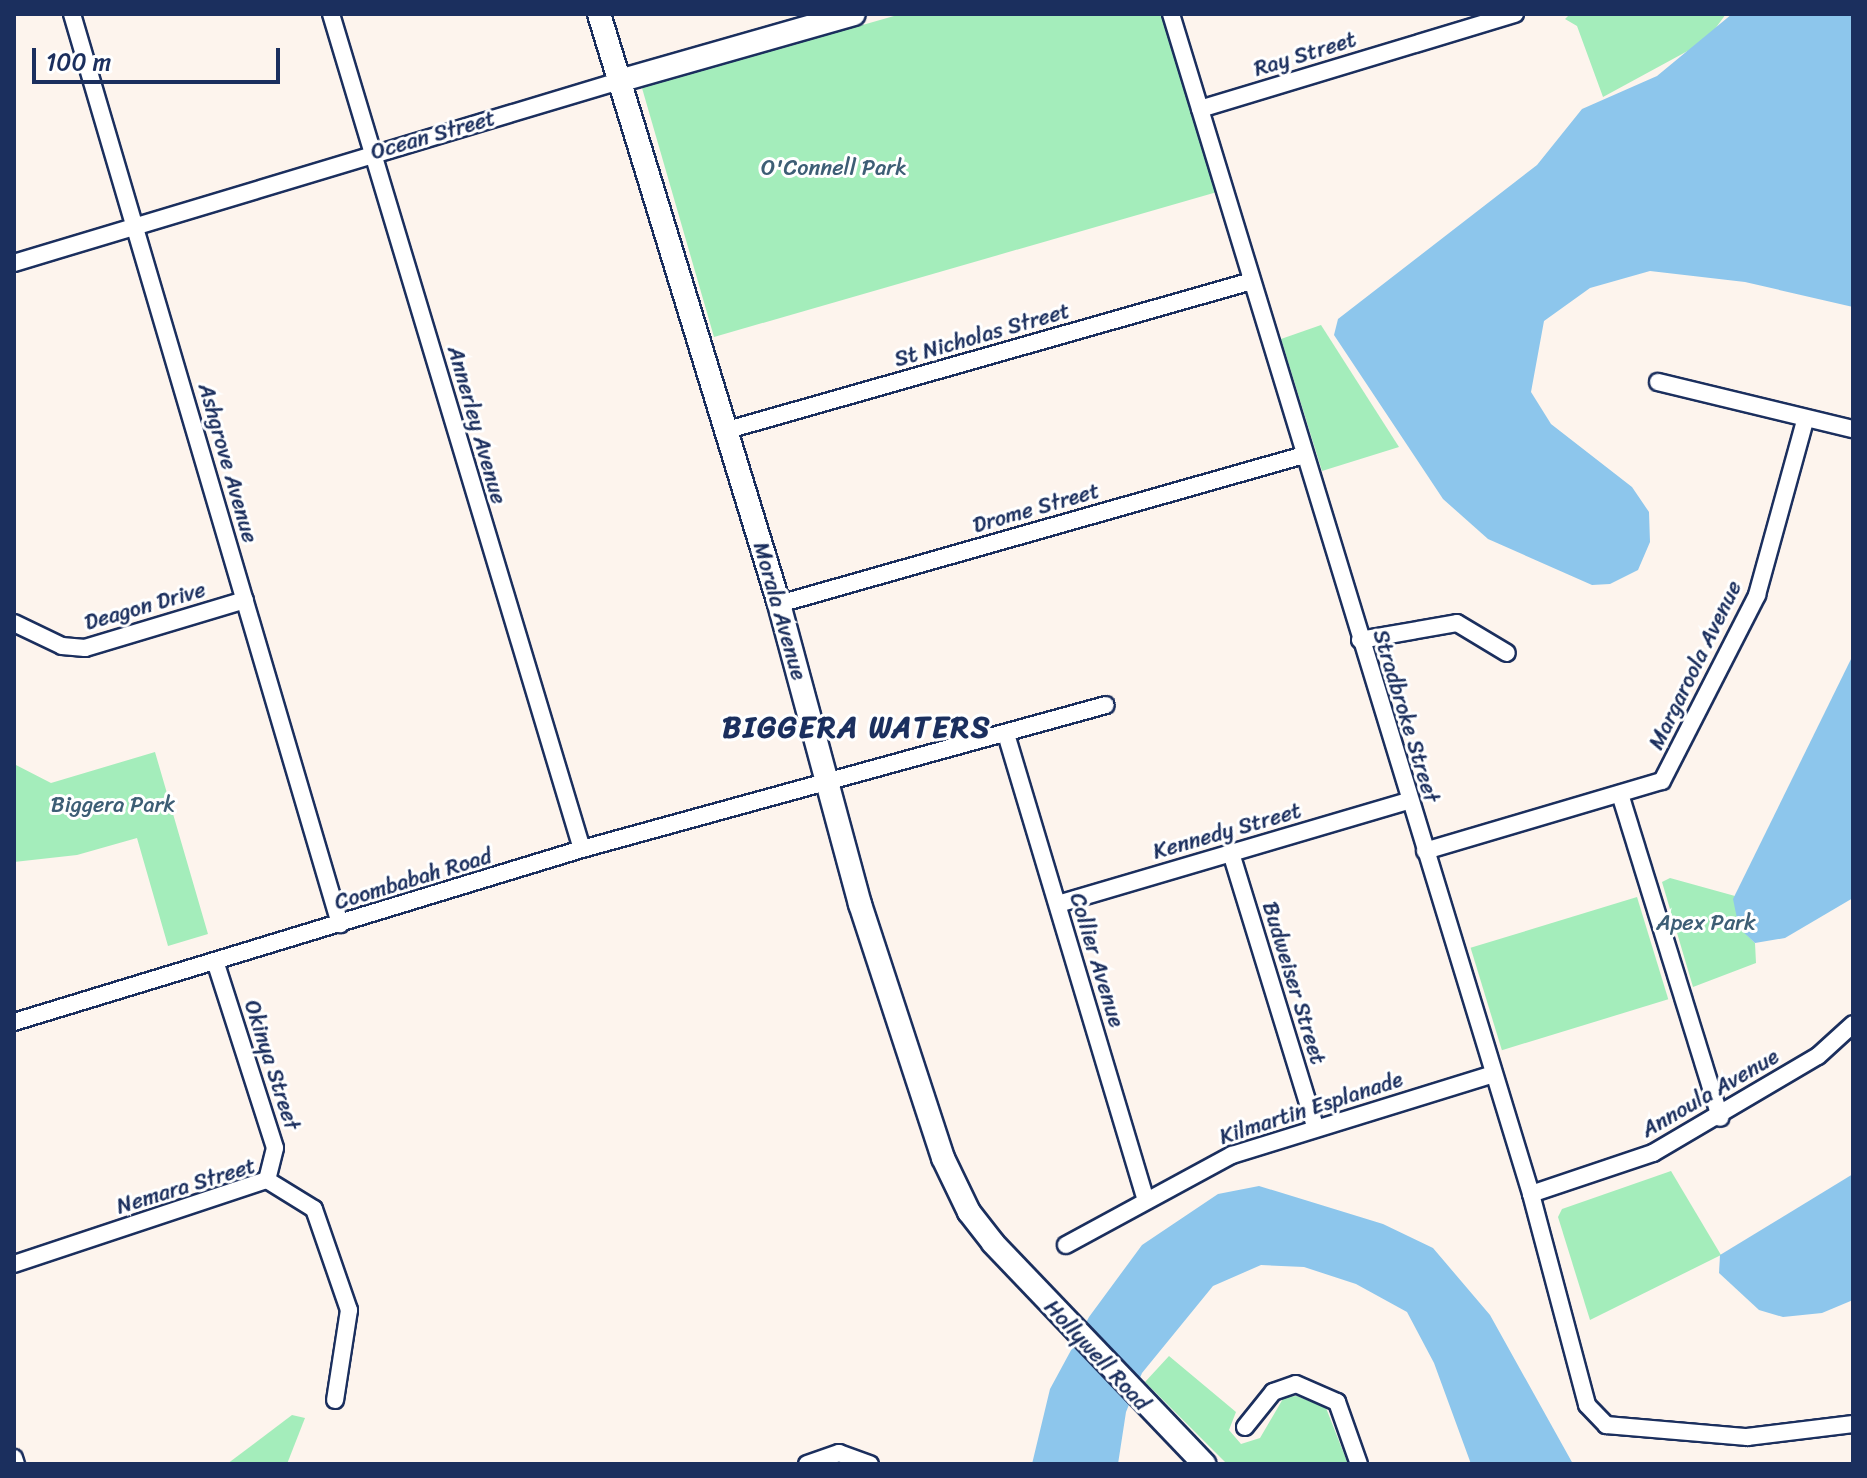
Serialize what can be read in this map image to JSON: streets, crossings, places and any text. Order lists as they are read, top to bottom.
{
  "streets": {
    "main road": ["Ocean Street", "Morala Avenue", "Hollywell Road"],
    "street": [
      "Ray Street",
      "St Nicholas Street",
      "Annerley Avenue",
      "Ashgrove Avenue",
      "Drome Street",
      "Deagon Drive",
      "Margaroola Avenue",
      "Stradbroke Street",
      "Kennedy Street",
      "Coombabah Road",
      "Collier Avenue",
      "Budweiser Street",
      "Okinya Street",
      "Annoula Avenue",
      "Kilmartin Esplanade",
      "Nemara Street"
    ]
  },
  "crossings": [
    ["Ray Street", "Stradbroke Street"],
    ["Ocean Street", "Annerley Avenue"],
    ["Ocean Street", "Ashgrove Avenue"],
    ["Ocean Street", "Morala Avenue"],
    ["St Nicholas Street", "Morala Avenue"],
    ["St Nicholas Street", "Stradbroke Street"],
    ["Annerley Avenue", "Coombabah Road"],
    ["Ashgrove Avenue", "Deagon Drive"],
    ["Ashgrove Avenue", "Coombabah Road"],
    ["Drome Street", "Morala Avenue"],
    ["Drome Street", "Stradbroke Street"],
    ["Morala Avenue", "Coombabah Road"],
    ["Morala Avenue", "Hollywell Road"],
    ["Margaroola Avenue", "Stradbroke Street"],
    ["Stradbroke Street", "Kennedy Street"],
    ["Stradbroke Street", "Annoula Avenue"],
    ["Stradbroke Street", "Kilmartin Esplanade"],
    ["Kennedy Street", "Collier Avenue"],
    ["Kennedy Street", "Budweiser Street"],
    ["Coombabah Road", "Collier Avenue"],
    ["Coombabah Road", "Okinya Street"],
    ["Collier Avenue", "Kilmartin Esplanade"],
    ["Budweiser Street", "Kilmartin Esplanade"],
    ["Okinya Street", "Nemara Street"]
  ],
  "districts": ["BIGGERA WATERS"],
  "parks": ["O'Connell Park", "Biggera Park", "Apex Park"],
  "scale_bar": "100 m"
}
